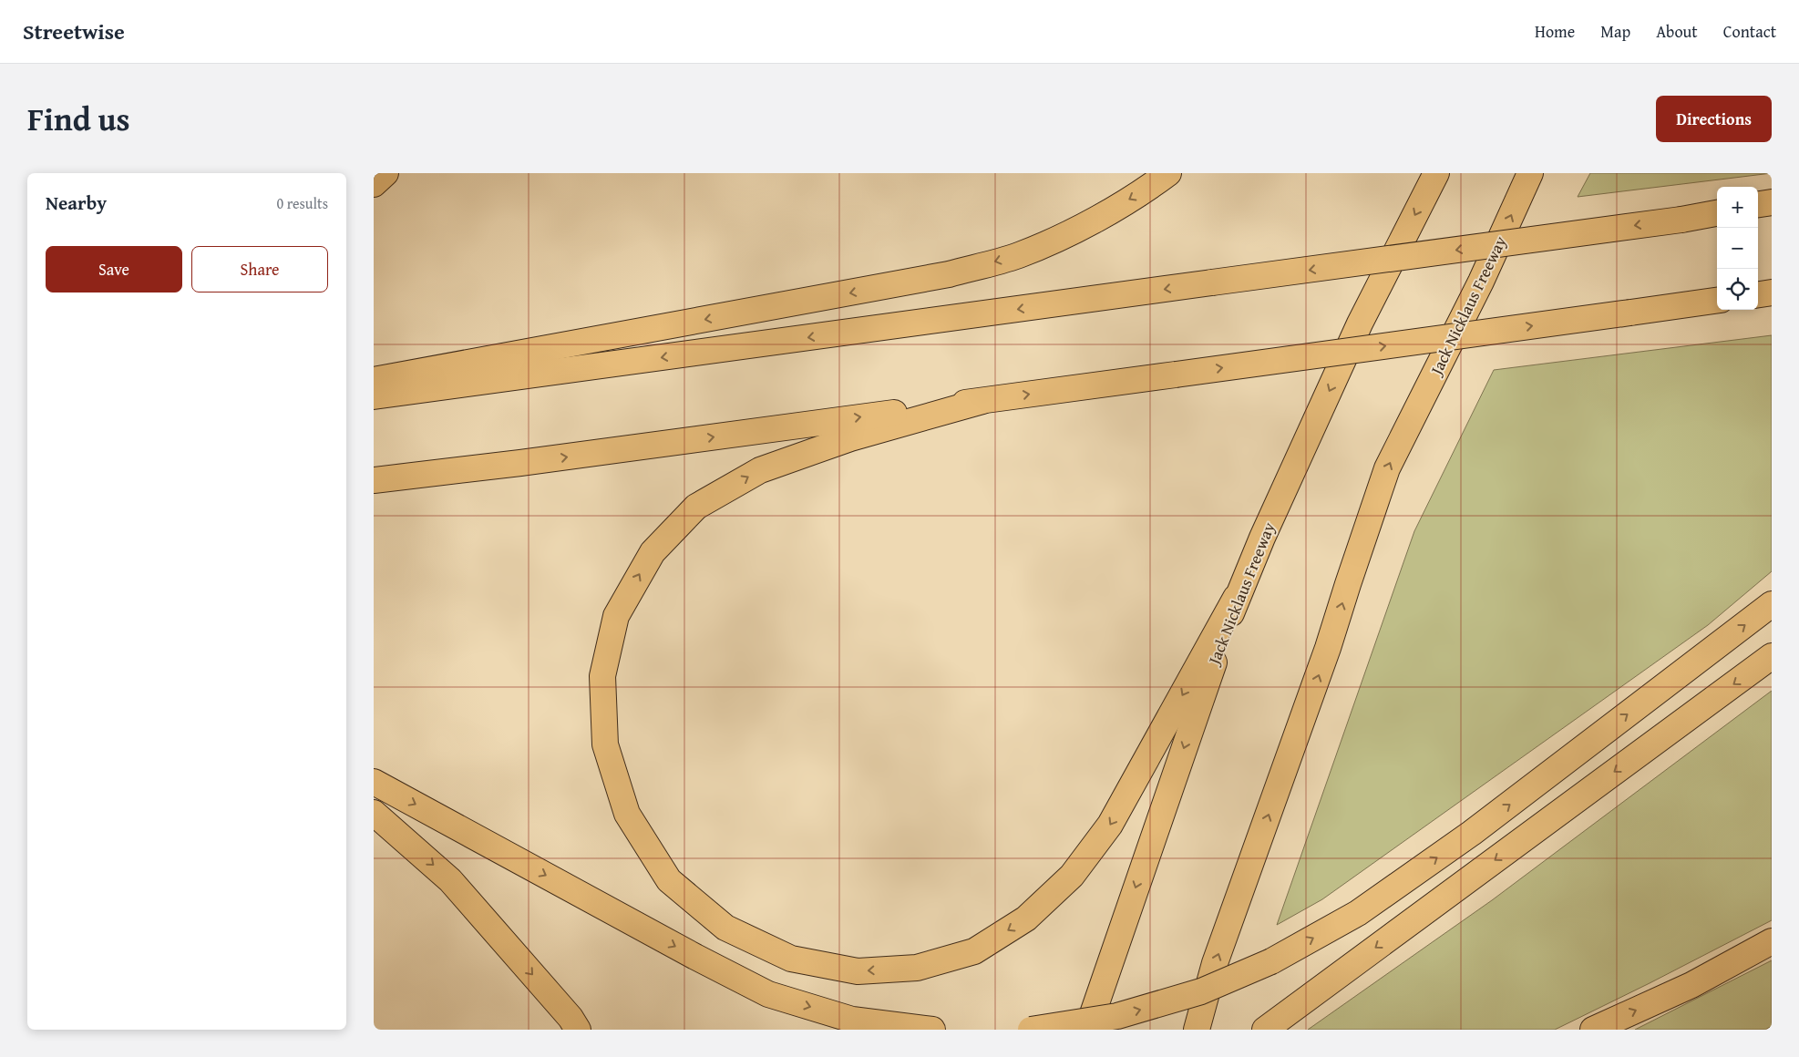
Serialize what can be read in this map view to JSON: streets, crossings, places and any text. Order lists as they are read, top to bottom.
{
  "streets": {
    "highway": ["Jack Nicklaus Freeway"]
  },
  "page": {
    "header": "Streetwise",
    "nav": [
      "Home",
      "Map",
      "About",
      "Contact"
    ],
    "title": "Find us",
    "buttons": [
      "Directions",
      ["Save", "Share"]
    ],
    "heading": ["Nearby", "0 results"],
    "map_buttons": ["+", "−"]
  }
}
